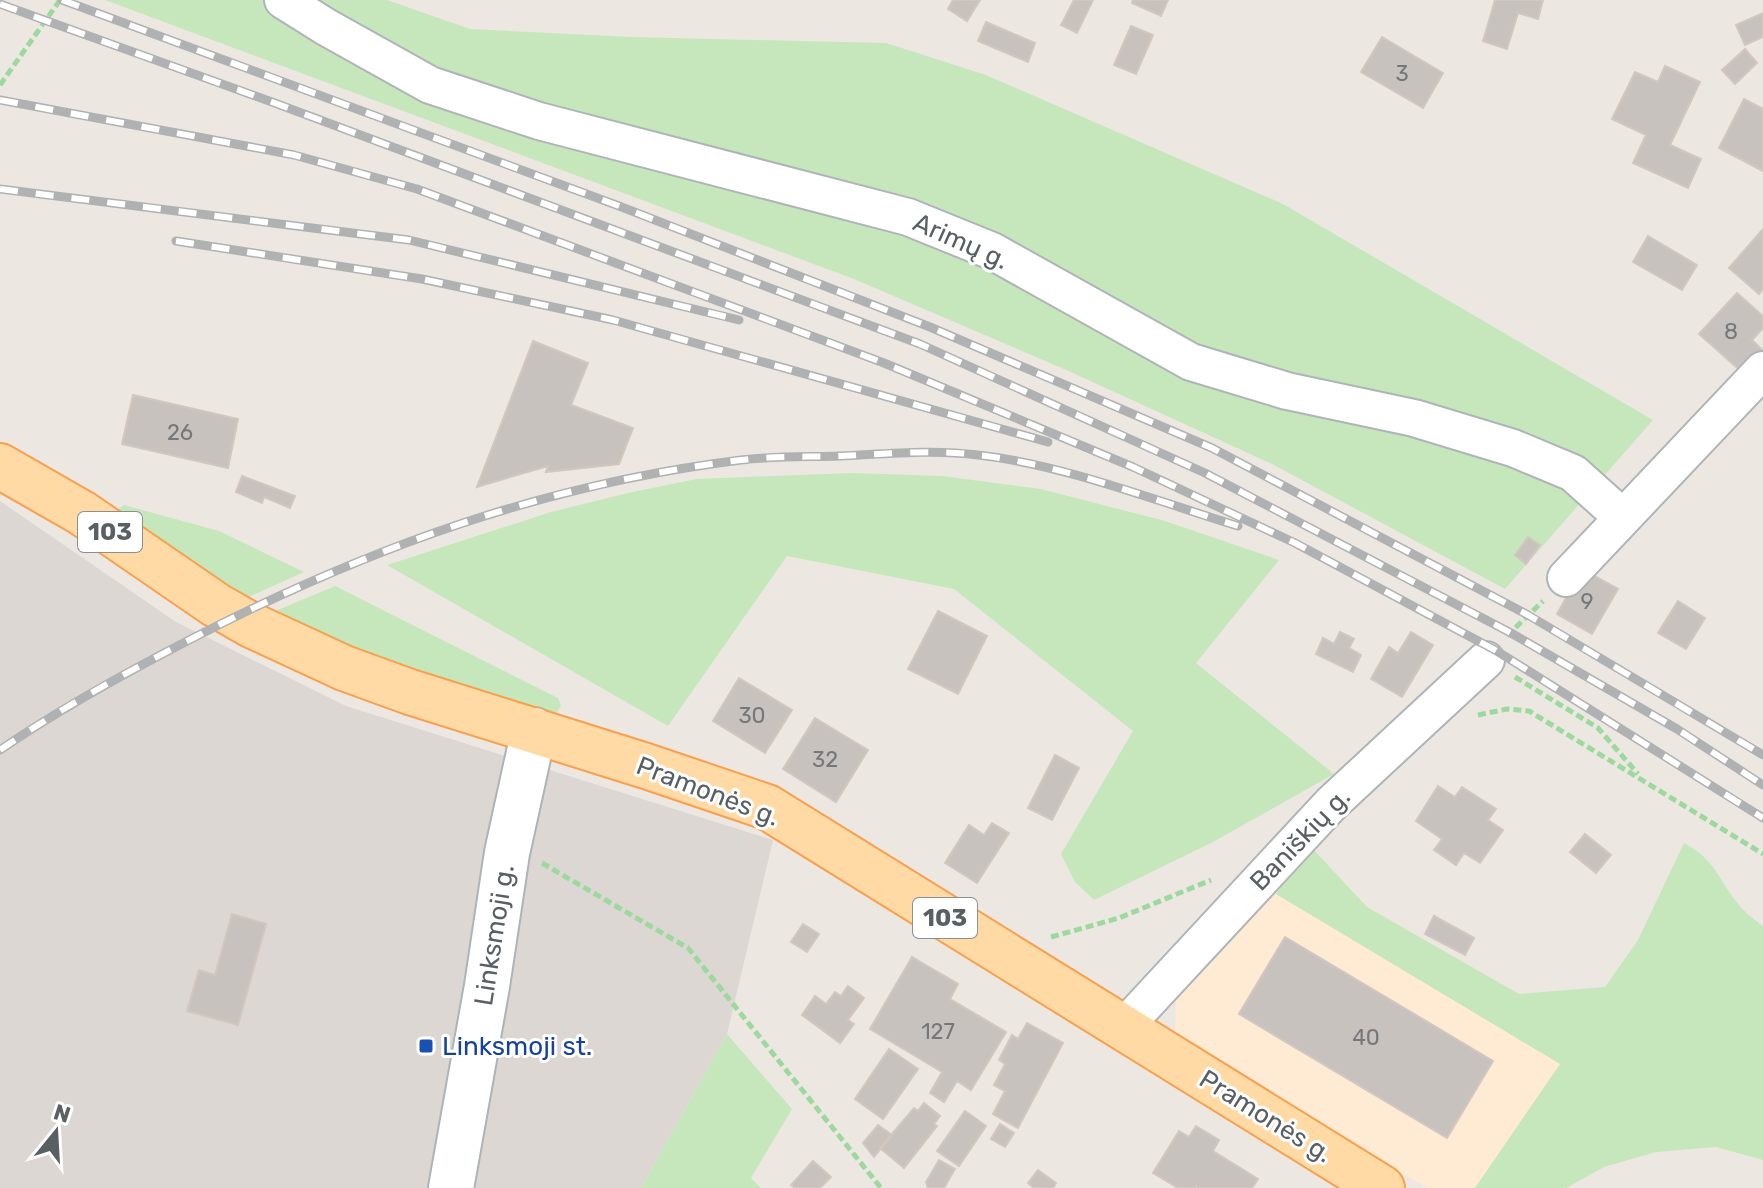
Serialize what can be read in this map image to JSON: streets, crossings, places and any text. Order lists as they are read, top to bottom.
{
  "streets": {
    "main road": ["103", "Pramonės g.", "Linksmoji g."],
    "street": ["Arimų g.", "Baniškių g."]
  },
  "crossings": [
    ["Pramonės g.", "Baniškių g."],
    ["Pramonės g.", "Linksmoji g."]
  ],
  "places": {
    "transit": ["Linksmoji st."]
  },
  "house_numbers": [
    "3",
    "8",
    "26",
    "9",
    "30",
    "32",
    "127",
    "40"
  ],
  "north": "top"
}
